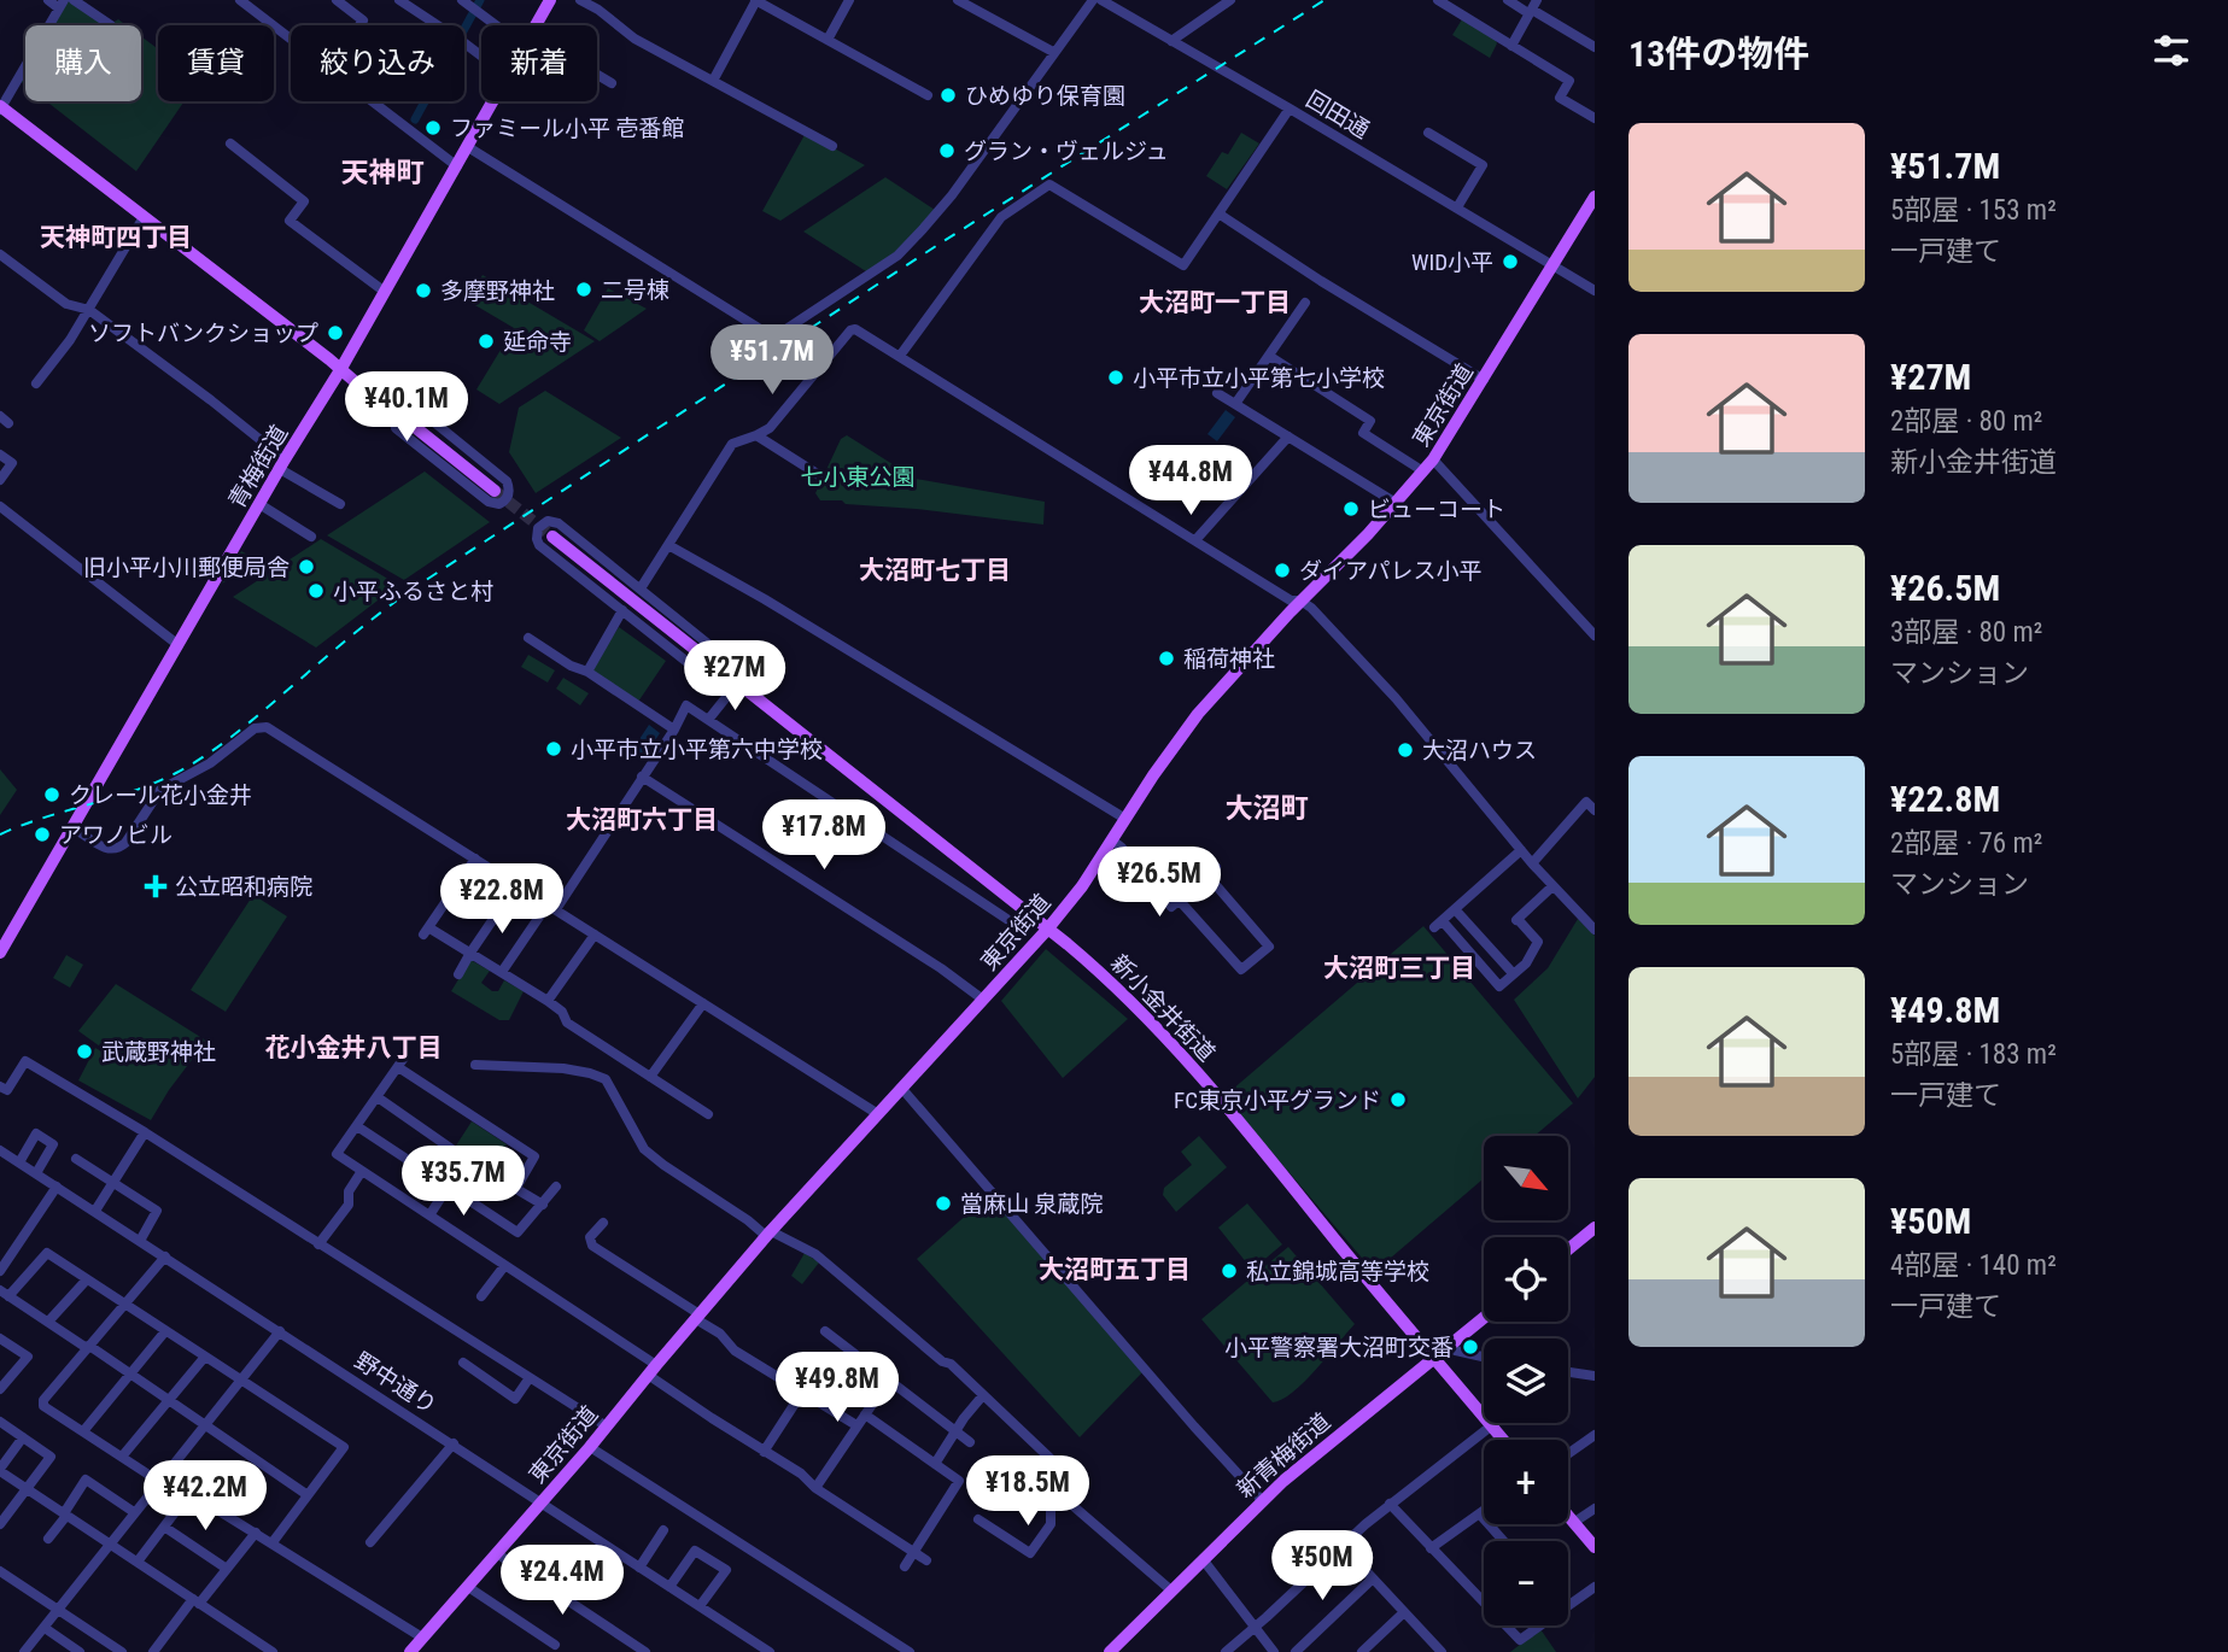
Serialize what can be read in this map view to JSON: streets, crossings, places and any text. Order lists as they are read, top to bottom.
{
  "streets": {
    "main road": [
      "東京街道",
      "青梅街道",
      "新小金井街道",
      "新青梅街道"
    ],
    "street": ["回田通", "野中通り"]
  },
  "crossings": [
    ["回田通", "東京街道"],
    ["東京街道", "新小金井街道"],
    ["東京街道", "野中通り"],
    ["新小金井街道", "新青梅街道"]
  ],
  "districts": [
    "天神町",
    "天神町四丁目",
    "大沼町一丁目",
    "大沼町七丁目",
    "大沼町",
    "大沼町六丁目",
    "大沼町三丁目",
    "花小金井八丁目",
    "大沼町五丁目"
  ],
  "parks": ["七小東公園"],
  "places": {
    "other": [
      "ひめゆり保育園",
      "ファミール小平 壱番館",
      "グラン・ヴェルジュ",
      "WID小平",
      "二号棟",
      "多摩野神社",
      "ソフトバンクショップ",
      "延命寺",
      "小平市立小平第七小学校",
      "ビューコート",
      "旧小平小川郵便局舎",
      "ダイアパレス小平",
      "小平ふるさと村",
      "稲荷神社",
      "小平市立小平第六中学校",
      "大沼ハウス",
      "クレール花小金井",
      "アワノビル",
      "武蔵野神社",
      "FC東京小平グランド",
      "當麻山 泉蔵院",
      "私立錦城高等学校",
      "小平警察署大沼町交番"
    ],
    "health": ["公立昭和病院"]
  },
  "north": "bottom right",
  "page": {
    "heading": "13件の物件",
    "chip": [
      "購入",
      "賃貸",
      "絞り込み",
      "新着"
    ],
    "list": [
      {
        "name": "¥51.7M",
        "note": "5部屋 · 153 m² · 一戸建て"
      },
      {
        "name": "¥27M",
        "note": "2部屋 · 80 m² · 新小金井街道"
      },
      {
        "name": "¥26.5M",
        "note": "3部屋 · 80 m² · マンション"
      },
      {
        "name": "¥22.8M",
        "note": "2部屋 · 76 m² · マンション"
      },
      {
        "name": "¥49.8M",
        "note": "5部屋 · 183 m² · 一戸建て"
      },
      {
        "name": "¥50M",
        "note": "4部屋 · 140 m² · 一戸建て"
      }
    ],
    "price": [
      "¥51.7M",
      "¥40.1M",
      "¥44.8M",
      "¥27M",
      "¥17.8M",
      "¥26.5M",
      "¥22.8M",
      "¥35.7M",
      "¥49.8M",
      "¥18.5M",
      "¥42.2M",
      "¥50M",
      "¥24.4M"
    ],
    "map_buttons": ["+", "−"]
  }
}
